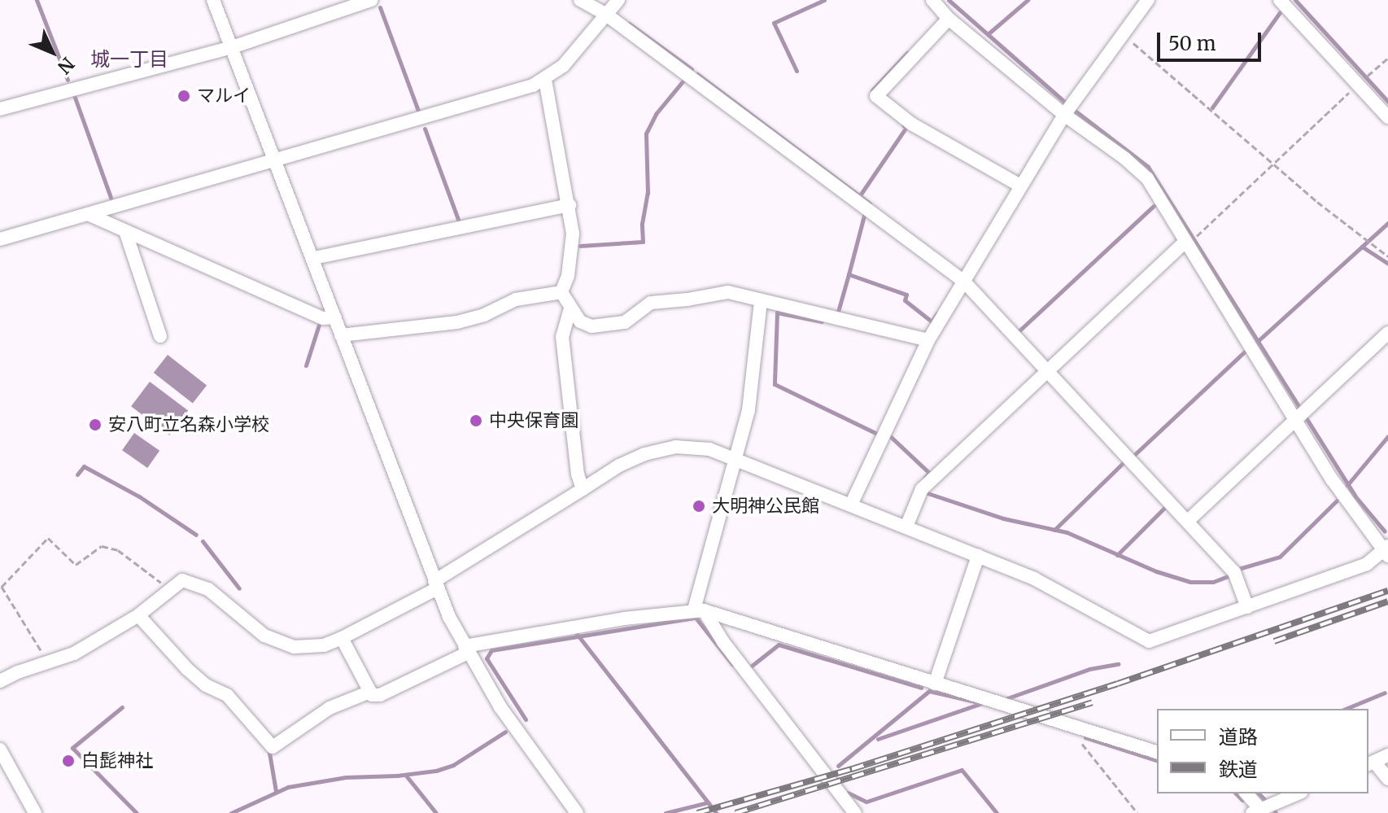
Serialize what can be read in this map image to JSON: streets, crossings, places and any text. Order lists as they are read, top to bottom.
{
  "districts": ["城一丁目"],
  "places": [
    "マルイ",
    "中央保育園",
    "安八町立名森小学校",
    "大明神公民館",
    "白髭神社"
  ],
  "legend": ["道路", "鉄道"],
  "scale_bar": "50 m",
  "north": "bottom right"
}
